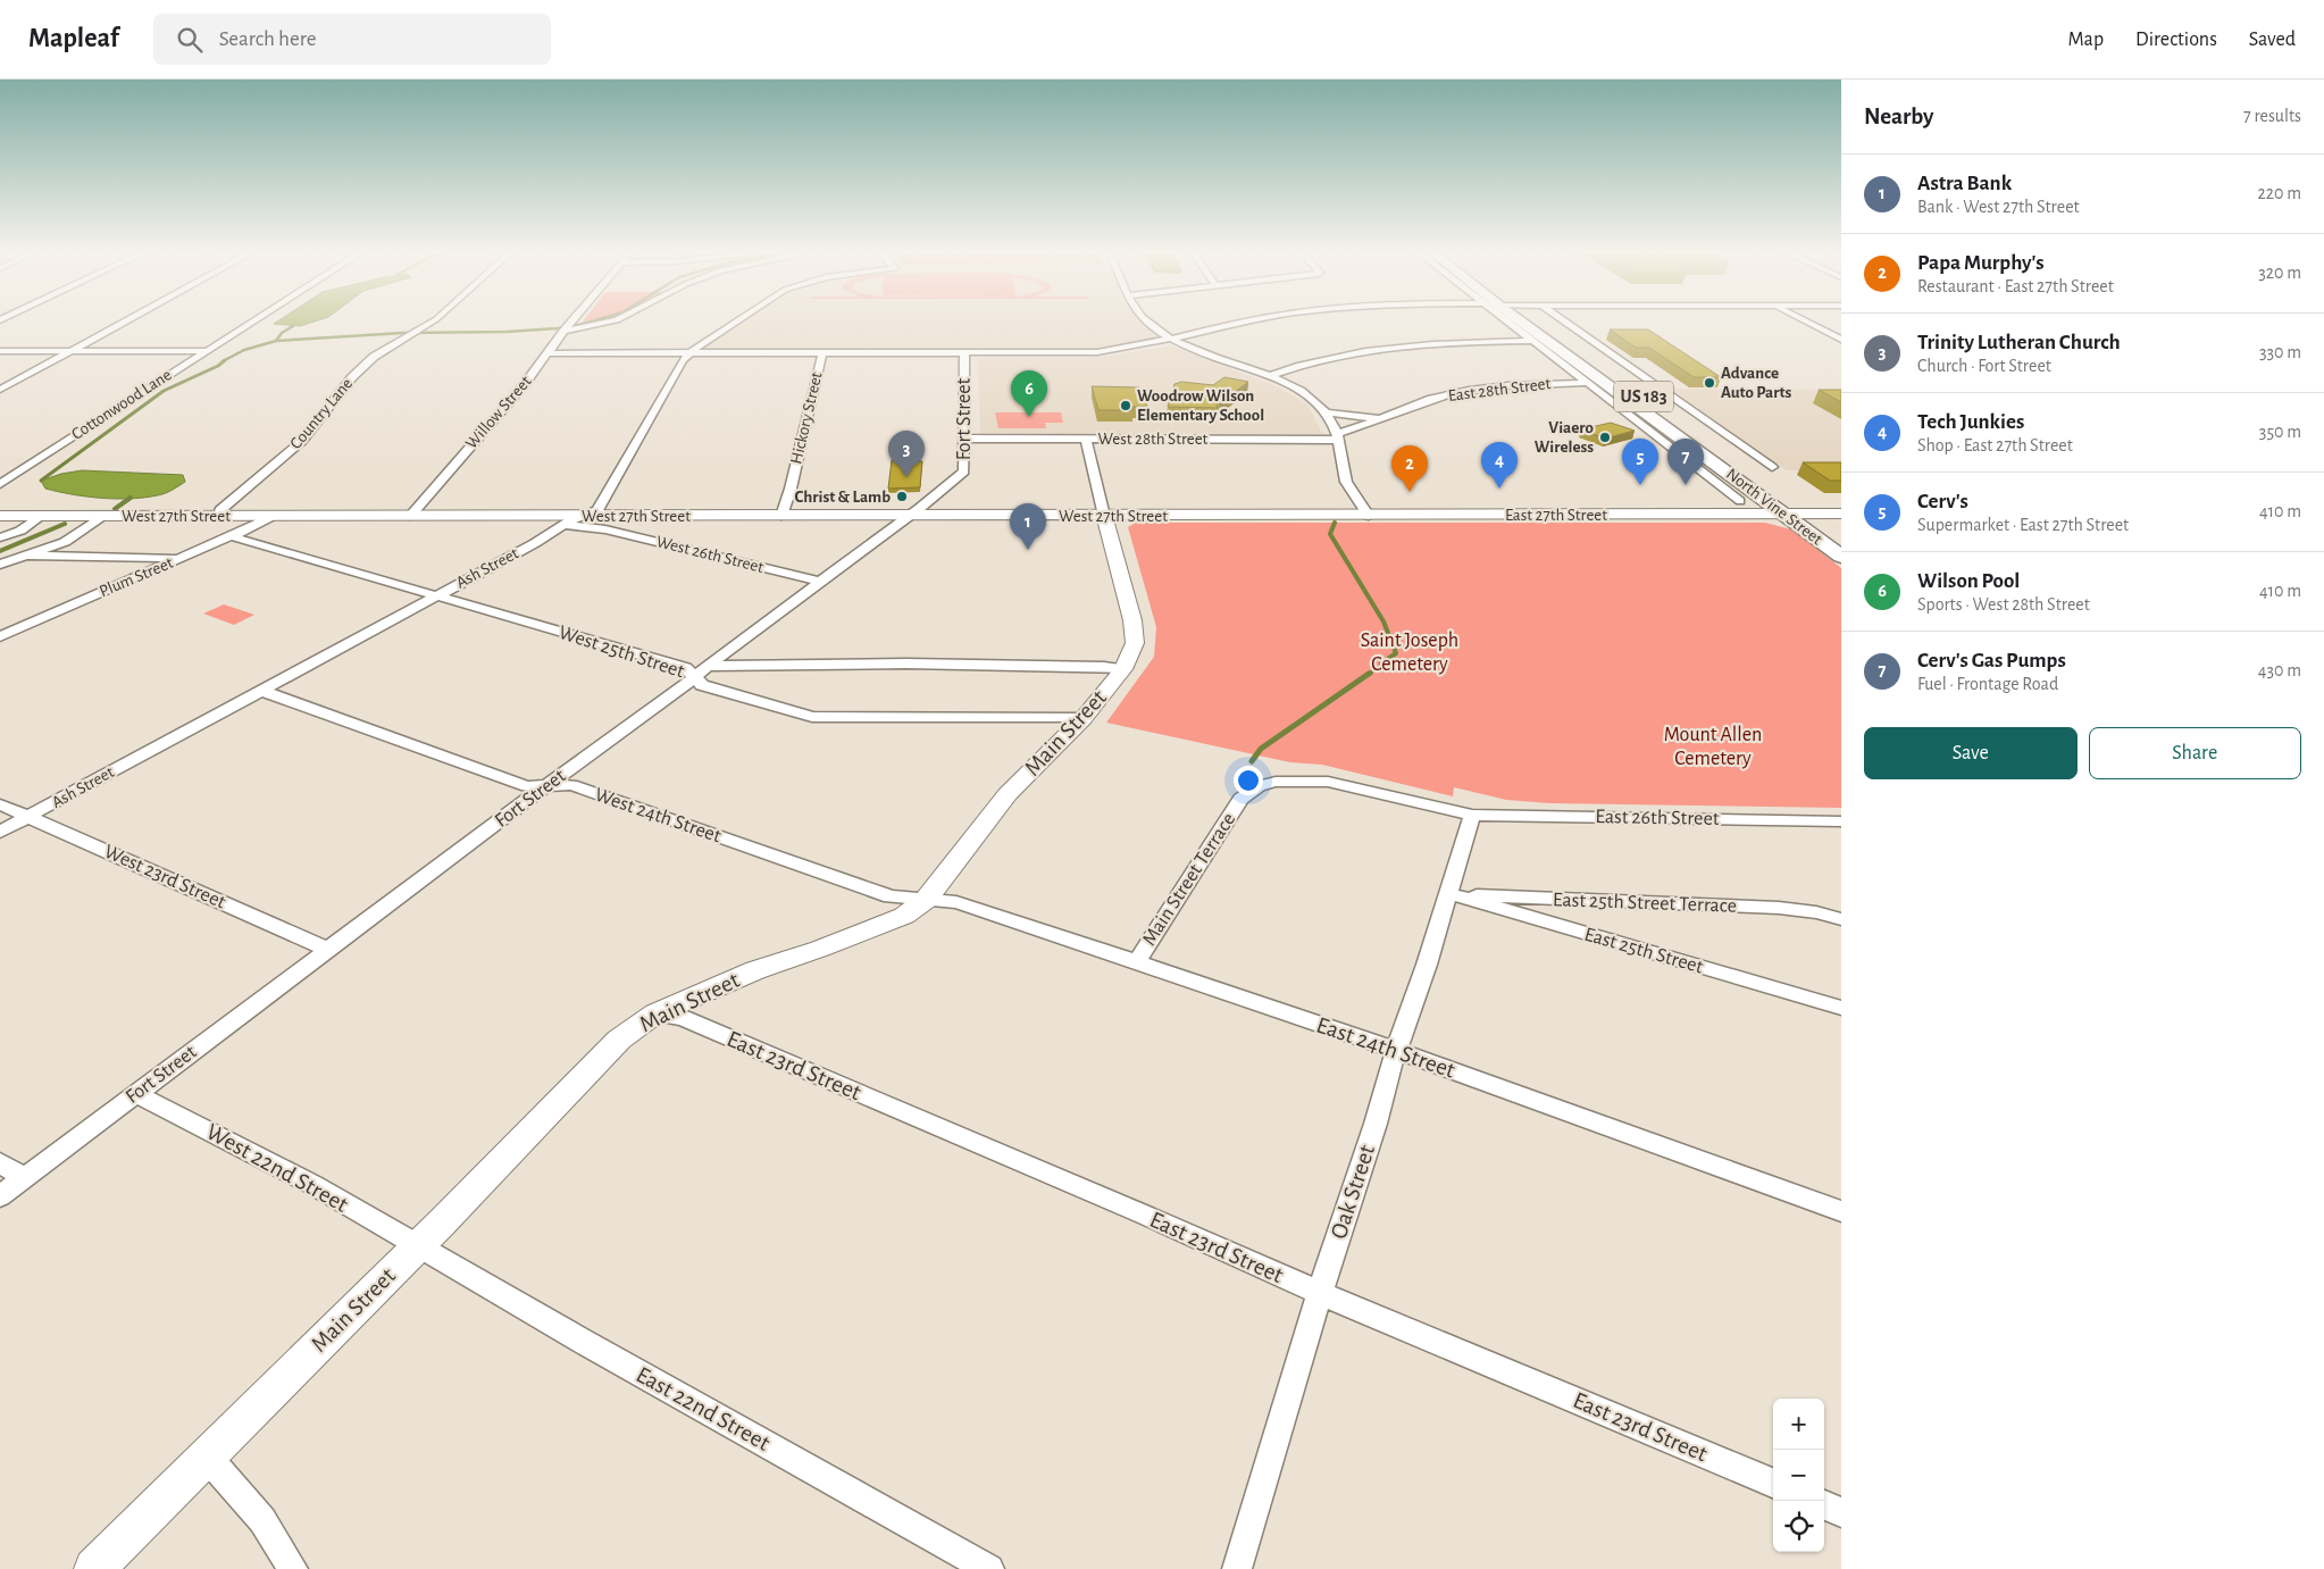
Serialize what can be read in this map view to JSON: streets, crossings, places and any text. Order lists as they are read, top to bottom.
{
  "streets": {
    "main road": [
      "US 183",
      "North Vine Street",
      "East 27th Street",
      "West 27th Street",
      "Main Street"
    ],
    "street": [
      "East 28th Street",
      "Cottonwood Lane",
      "Willow Street",
      "Country Lane",
      "Hickory Street",
      "Fort Street",
      "West 28th Street",
      "West 26th Street",
      "Ash Street",
      "Plum Street",
      "West 25th Street",
      "West 24th Street",
      "East 26th Street",
      "West 23rd Street",
      "Main Street Terrace",
      "East 25th Street Terrace",
      "East 25th Street",
      "East 24th Street",
      "East 23rd Street",
      "West 22nd Street",
      "Oak Street",
      "East 22nd Street"
    ]
  },
  "crossings": [
    ["East 28th Street", "West 28th Street"],
    ["Willow Street", "West 27th Street"],
    ["Country Lane", "West 27th Street"],
    ["Hickory Street", "West 27th Street"],
    ["Fort Street", "West 28th Street"],
    ["Fort Street", "West 27th Street"],
    ["Fort Street", "West 26th Street"],
    ["Fort Street", "West 25th Street"],
    ["Fort Street", "West 24th Street"],
    ["Fort Street", "West 23rd Street"],
    ["Fort Street", "West 22nd Street"],
    ["North Vine Street", "East 27th Street"],
    ["East 27th Street", "West 27th Street"],
    ["West 27th Street", "Ash Street"],
    ["West 27th Street", "Plum Street"],
    ["West 27th Street", "Main Street"],
    ["West 26th Street", "Ash Street"],
    ["Ash Street", "West 25th Street"],
    ["Ash Street", "West 24th Street"],
    ["Ash Street", "West 23rd Street"],
    ["Plum Street", "West 25th Street"],
    ["West 25th Street", "Main Street"],
    ["Main Street", "West 24th Street"],
    ["Main Street", "East 24th Street"],
    ["Main Street", "East 23rd Street"],
    ["Main Street", "West 22nd Street"],
    ["Main Street", "East 22nd Street"],
    ["West 24th Street", "East 24th Street"],
    ["East 26th Street", "Main Street Terrace"],
    ["East 26th Street", "Oak Street"],
    ["Main Street Terrace", "East 24th Street"],
    ["Main Street Terrace", "Oak Street"],
    ["East 25th Street Terrace", "East 25th Street"],
    ["East 25th Street Terrace", "Oak Street"],
    ["East 25th Street", "Oak Street"],
    ["East 24th Street", "Oak Street"],
    ["East 23rd Street", "Oak Street"],
    ["West 22nd Street", "East 22nd Street"]
  ],
  "parks": ["Saint Joseph Cemetery", "Mount Allen Cemetery"],
  "places": [
    "Advance Auto Parts",
    "Woodrow Wilson Elementary School",
    "Viaero Wireless",
    "Christ & Lamb"
  ],
  "page": {
    "header": "Mapleaf",
    "search": "Search here",
    "nav": ["Map", "Directions", "Saved"],
    "heading": ["Nearby", "7 results"],
    "list": [
      {
        "mark": "1",
        "name": "Astra Bank",
        "note": "Bank · West 27th Street",
        "value": "220 m"
      },
      {
        "mark": "2",
        "name": "Papa Murphy's",
        "note": "Restaurant · East 27th Street",
        "value": "320 m"
      },
      {
        "mark": "3",
        "name": "Trinity Lutheran Church",
        "note": "Church · Fort Street",
        "value": "330 m"
      },
      {
        "mark": "4",
        "name": "Tech Junkies",
        "note": "Shop · East 27th Street",
        "value": "350 m"
      },
      {
        "mark": "5",
        "name": "Cerv's",
        "note": "Supermarket · East 27th Street",
        "value": "410 m"
      },
      {
        "mark": "6",
        "name": "Wilson Pool",
        "note": "Sports · West 28th Street",
        "value": "410 m"
      },
      {
        "mark": "7",
        "name": "Cerv's Gas Pumps",
        "note": "Fuel · Frontage Road",
        "value": "430 m"
      }
    ],
    "pins": [
      "6",
      "3",
      "5",
      "7",
      "4",
      "2",
      "1"
    ],
    "buttons": ["Save", "Share"],
    "map_buttons": ["+", "−"]
  }
}
